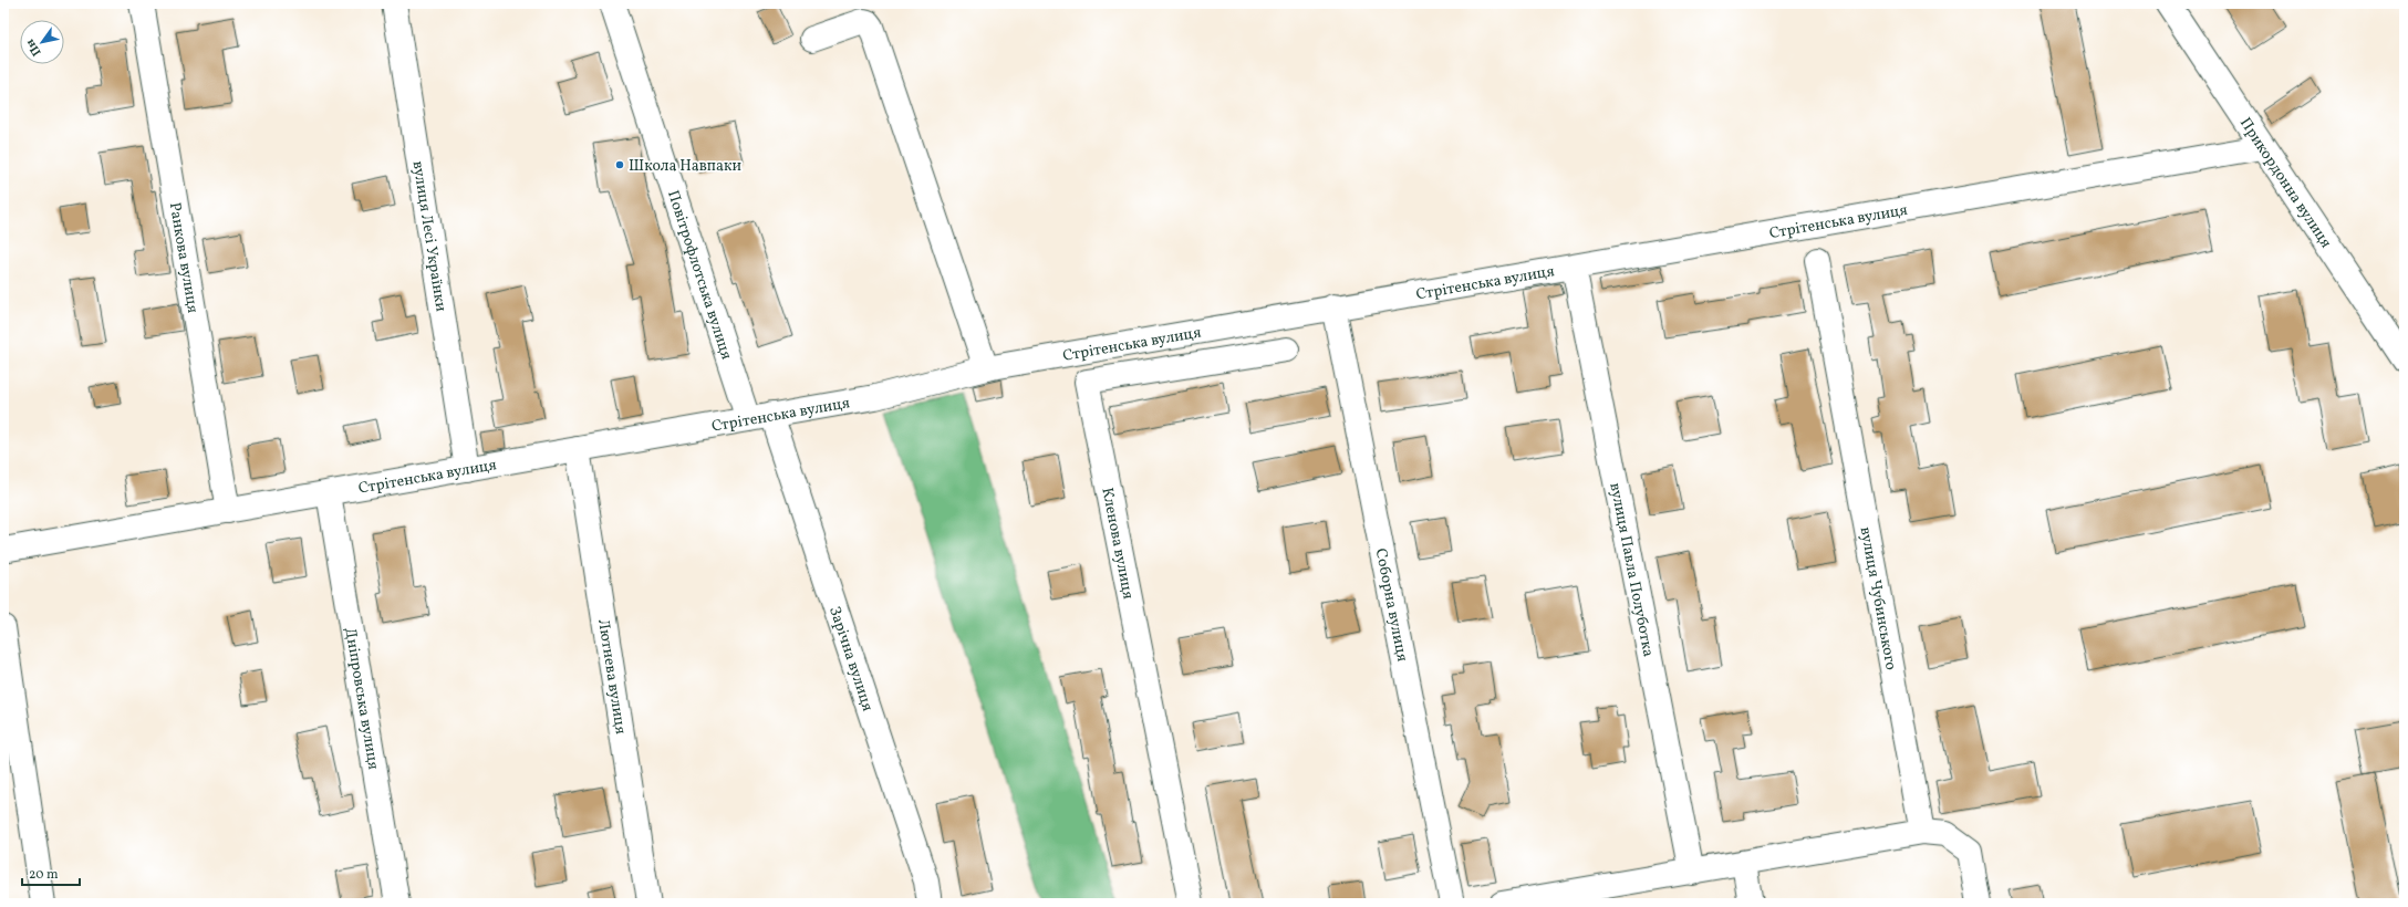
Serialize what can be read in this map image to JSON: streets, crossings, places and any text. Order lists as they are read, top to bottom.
{
  "streets": {
    "street": [
      "Прикордонна вулиця",
      "Стрітенська вулиця",
      "вулиця Лесі Українки",
      "Ранкова вулиця",
      "Повітрофлотська вулиця",
      "Кленова вулиця",
      "вулиця Павла Полуботка",
      "вулиця Чубинського",
      "Соборна вулиця",
      "Зарічна вулиця",
      "Лютнева вулиця",
      "Дніпровська вулиця"
    ]
  },
  "crossings": [
    ["Прикордонна вулиця", "Стрітенська вулиця"],
    ["Стрітенська вулиця", "вулиця Лесі Українки"],
    ["Стрітенська вулиця", "Ранкова вулиця"],
    ["Стрітенська вулиця", "Повітрофлотська вулиця"],
    ["Стрітенська вулиця", "вулиця Павла Полуботка"],
    ["Стрітенська вулиця", "Соборна вулиця"],
    ["Стрітенська вулиця", "Зарічна вулиця"],
    ["Стрітенська вулиця", "Лютнева вулиця"],
    ["Стрітенська вулиця", "Дніпровська вулиця"],
    ["Повітрофлотська вулиця", "Зарічна вулиця"]
  ],
  "places": ["Школа Навпаки"],
  "scale_bar": "20 m",
  "north": "bottom left"
}
